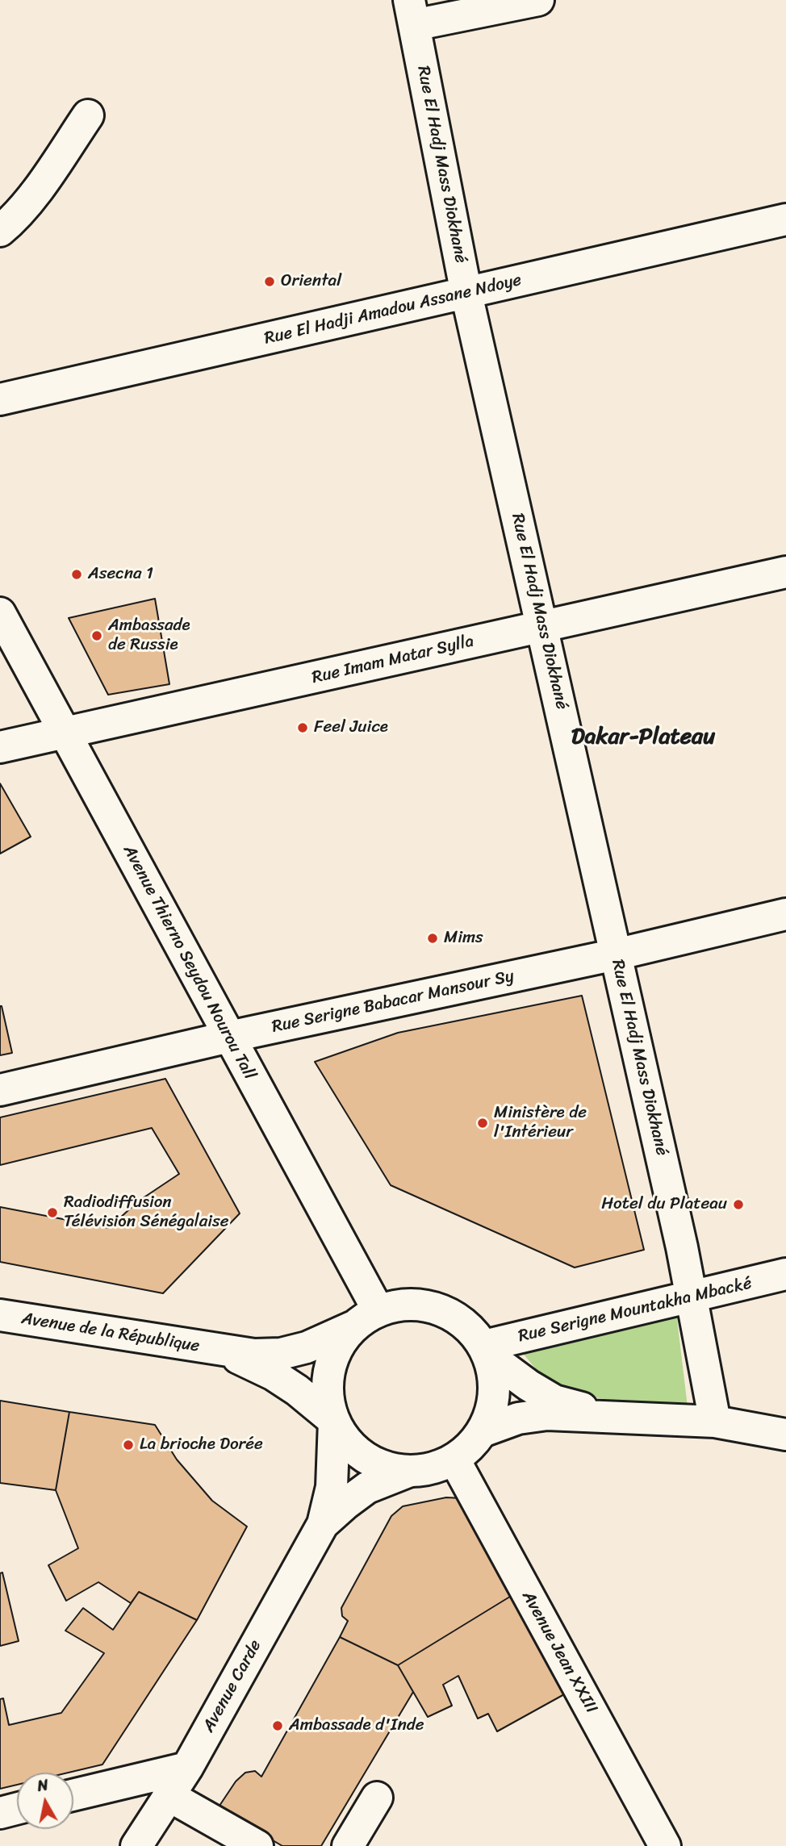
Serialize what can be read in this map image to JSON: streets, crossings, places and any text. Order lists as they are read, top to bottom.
{
  "streets": {
    "street": [
      "Rue El Hadj Mass Diokhané",
      "Rue El Hadji Amadou Assane Ndoye",
      "Rue Imam Matar Sylla",
      "Avenue Thierno Seydou Nourou Tall",
      "Rue Serigne Babacar Mansour Sy",
      "Rue Serigne Mountakha Mbacké",
      "Avenue de la République",
      "Avenue Jean XXIII",
      "Avenue Carde"
    ]
  },
  "crossings": [
    ["Rue El Hadj Mass Diokhané", "Rue El Hadji Amadou Assane Ndoye"],
    ["Rue El Hadj Mass Diokhané", "Rue Imam Matar Sylla"],
    ["Rue El Hadj Mass Diokhané", "Rue Serigne Babacar Mansour Sy"],
    ["Rue El Hadj Mass Diokhané", "Rue Serigne Mountakha Mbacké"],
    ["Rue Imam Matar Sylla", "Avenue Thierno Seydou Nourou Tall"],
    ["Avenue Thierno Seydou Nourou Tall", "Rue Serigne Babacar Mansour Sy"],
    ["Avenue Thierno Seydou Nourou Tall", "Rue Serigne Mountakha Mbacké"],
    ["Avenue Thierno Seydou Nourou Tall", "Avenue de la République"],
    ["Avenue Thierno Seydou Nourou Tall", "Avenue Jean XXIII"],
    ["Avenue Thierno Seydou Nourou Tall", "Avenue Carde"],
    ["Rue Serigne Mountakha Mbacké", "Avenue de la République"],
    ["Rue Serigne Mountakha Mbacké", "Avenue Jean XXIII"],
    ["Rue Serigne Mountakha Mbacké", "Avenue Carde"],
    ["Avenue de la République", "Avenue Jean XXIII"],
    ["Avenue de la République", "Avenue Carde"],
    ["Avenue Jean XXIII", "Avenue Carde"]
  ],
  "districts": ["Dakar-Plateau"],
  "places": [
    "Oriental",
    "Asecna 1",
    "Ambassade de Russie",
    "Feel Juice",
    "Mims",
    "Ministère de l'Intérieur",
    "Hotel du Plateau",
    "Radiodiffusion Télévision Sénégalaise",
    "La brioche Dorée",
    "Ambassade d'Inde"
  ],
  "north": "top"
}
